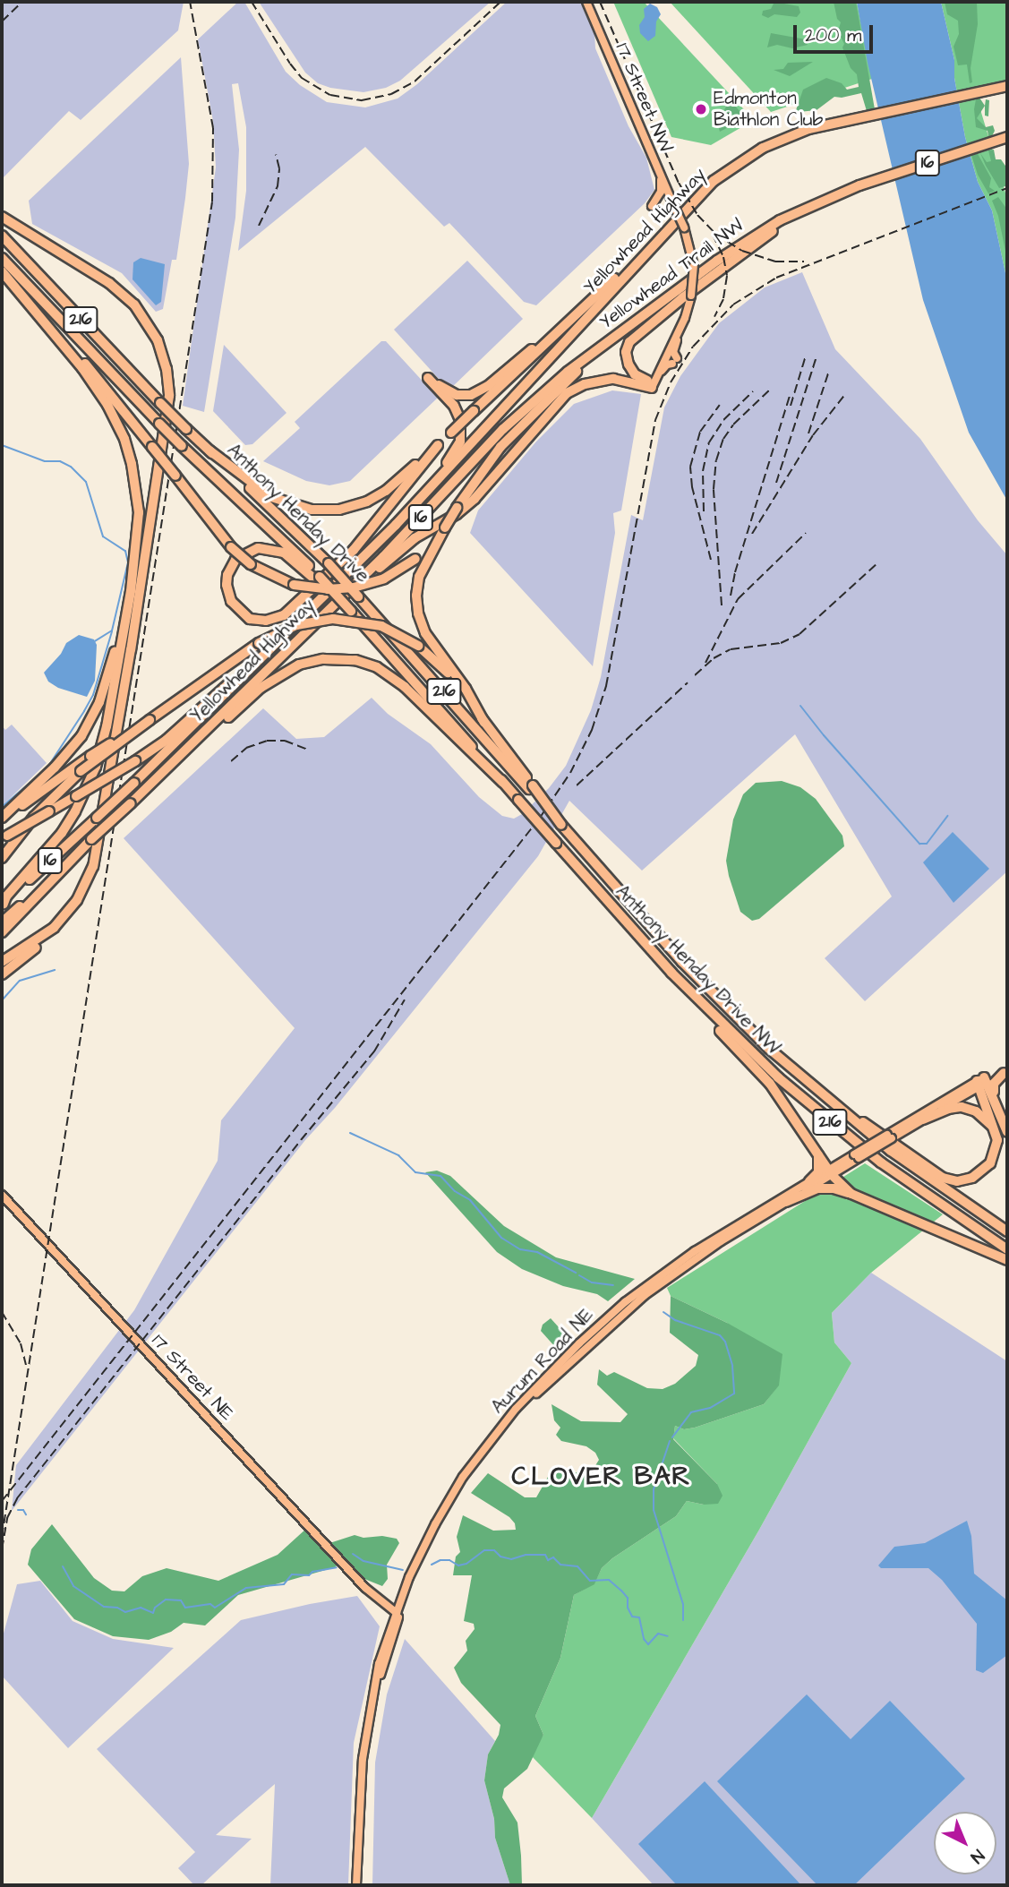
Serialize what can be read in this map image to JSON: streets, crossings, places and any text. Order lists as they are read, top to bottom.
{
  "streets": {
    "highway": [
      "16",
      "Yellowhead Highway",
      "Yellowhead Trail NW",
      "216",
      "Anthony Henday Drive",
      "Anthony Henday Drive NW"
    ],
    "main road": ["17 Street NW", "Aurum Road NE", "17 Street NE"]
  },
  "crossings": [
    ["Yellowhead Highway", "Yellowhead Trail NW"],
    ["216", "Anthony Henday Drive"],
    ["216", "Anthony Henday Drive NW"],
    ["Anthony Henday Drive", "Anthony Henday Drive NW"],
    ["Aurum Road NE", "17 Street NE"]
  ],
  "districts": ["CLOVER BAR"],
  "places": ["Edmonton Biathlon Club"],
  "scale_bar": "200 m",
  "north": "bottom right"
}
